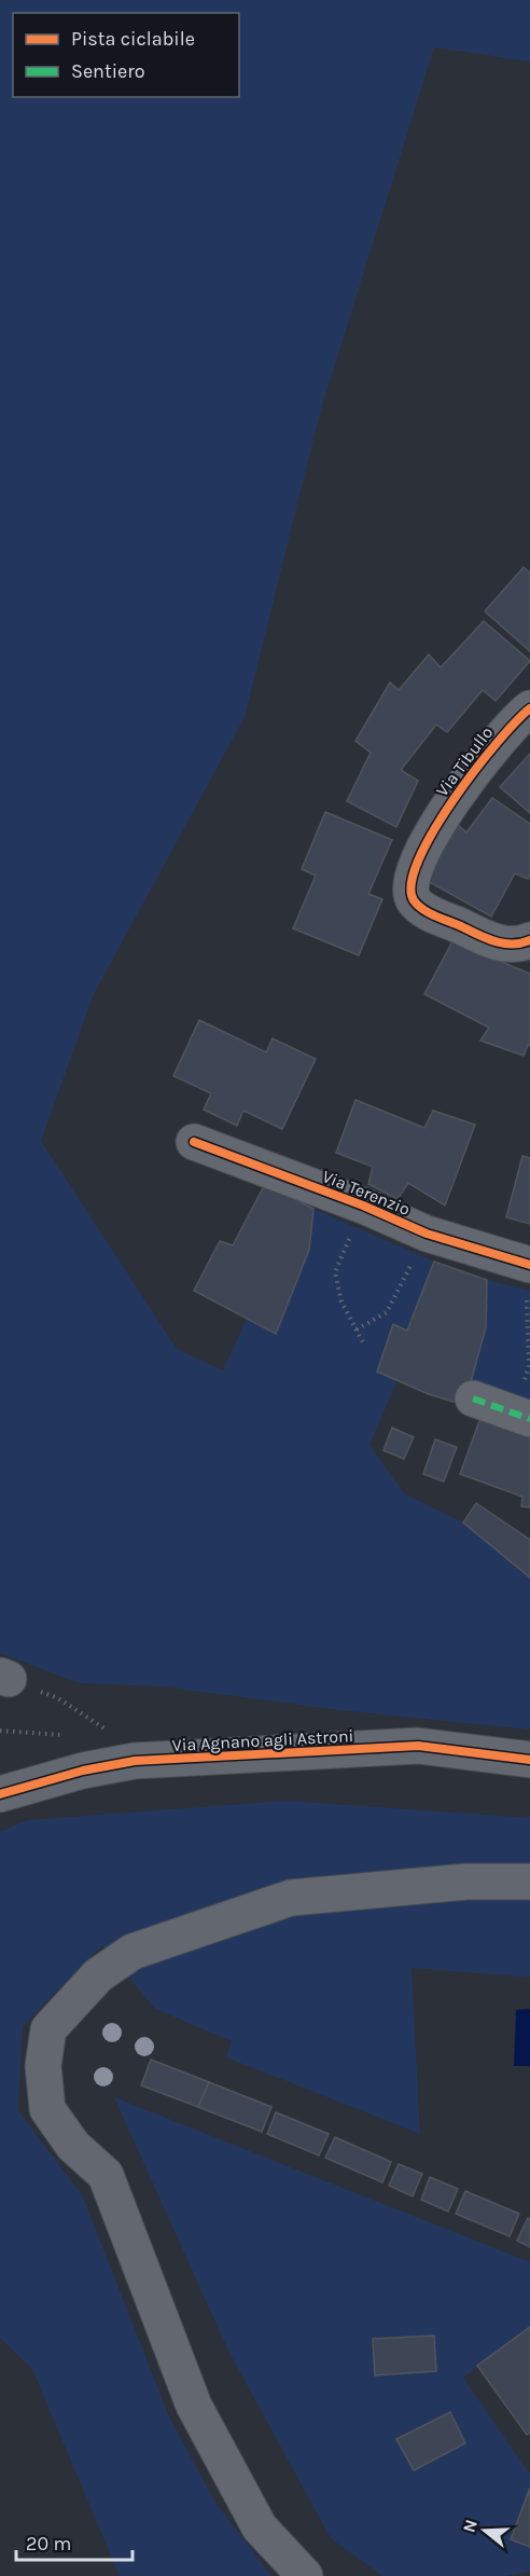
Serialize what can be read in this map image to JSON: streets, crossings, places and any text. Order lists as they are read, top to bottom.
{
  "streets": {
    "street": ["Via Tibullo", "Via Terenzio", "Via Agnano agli Astroni"]
  },
  "legend": ["Pista ciclabile", "Sentiero"],
  "scale_bar": "20 m",
  "north": "left"
}
